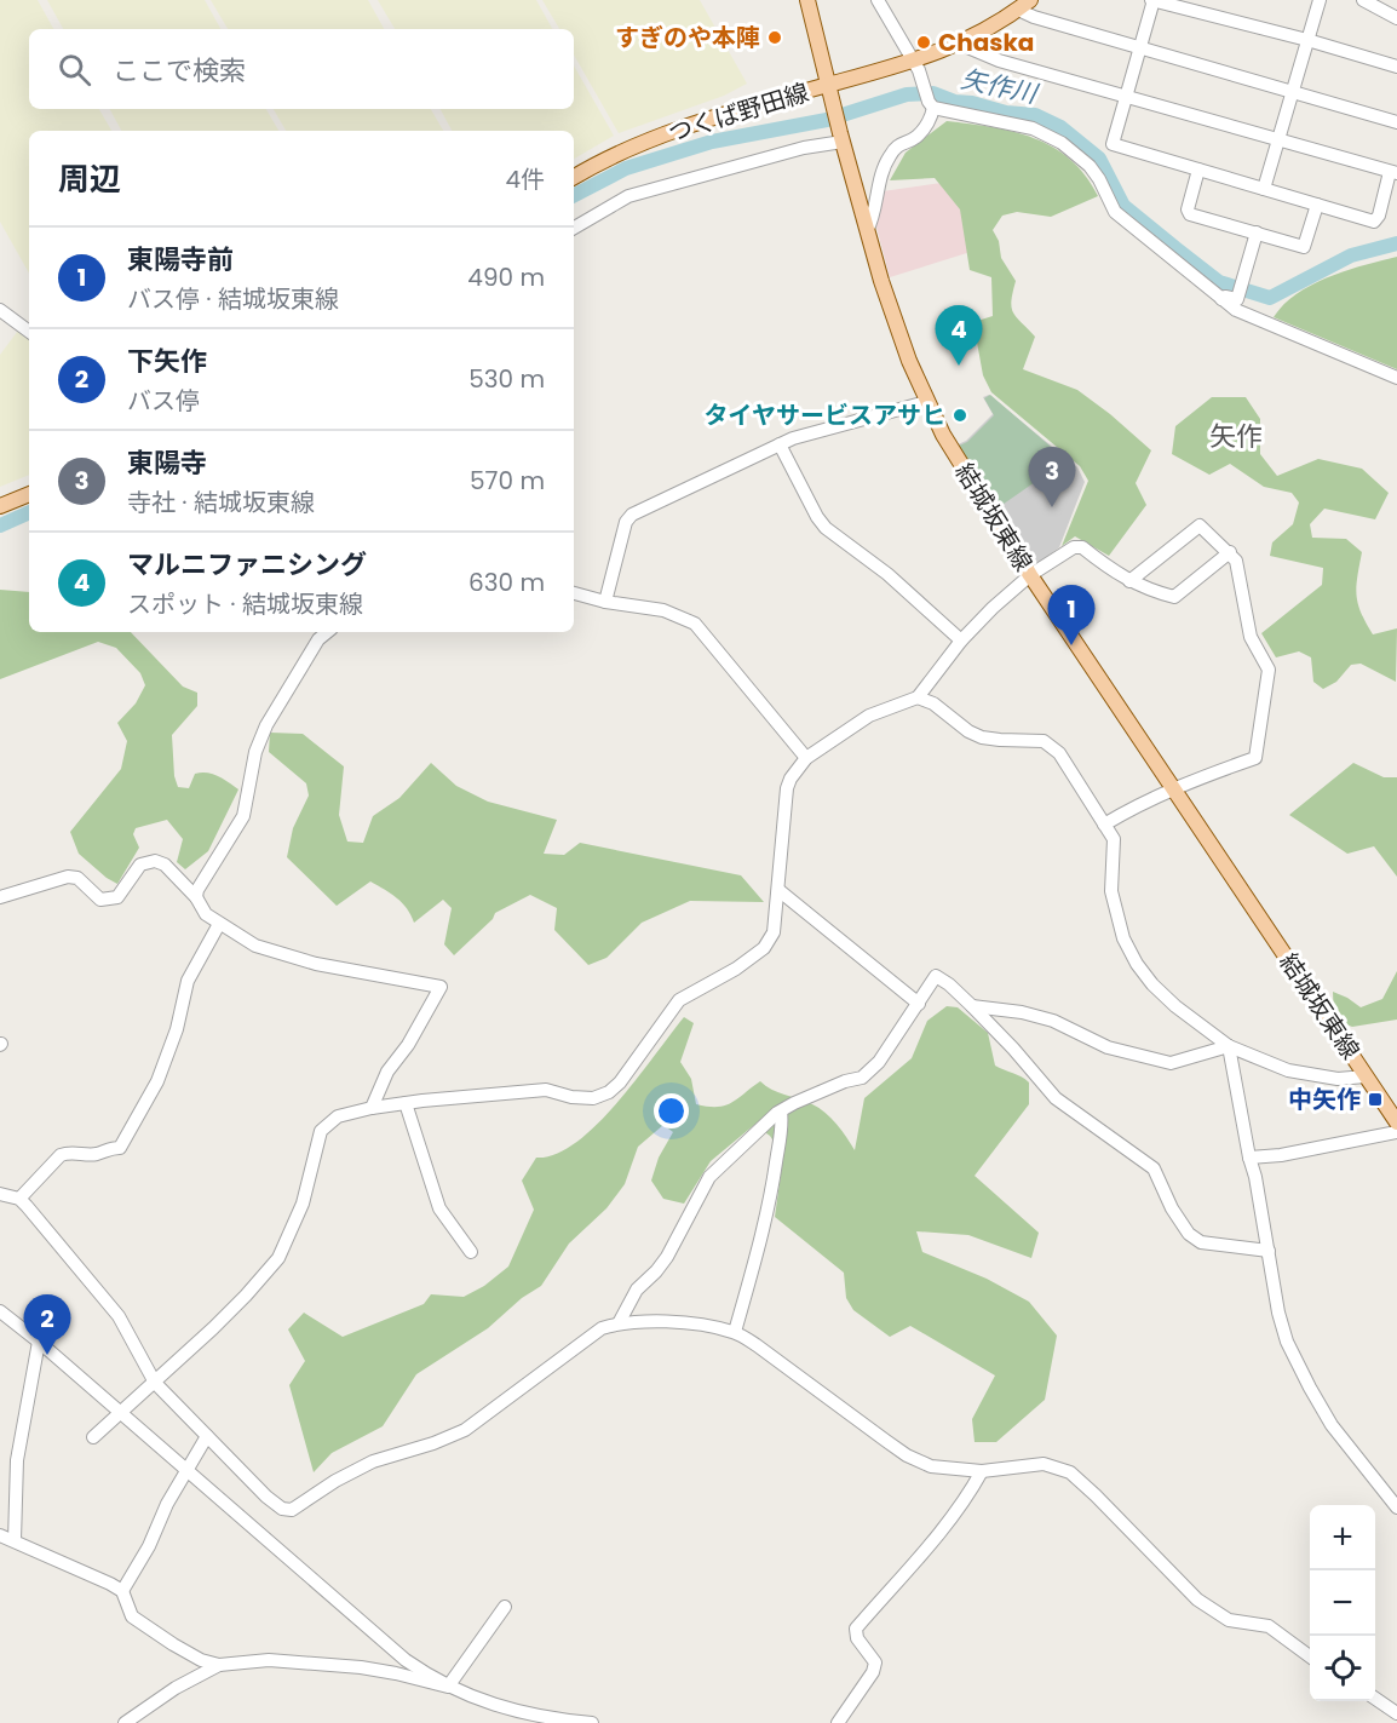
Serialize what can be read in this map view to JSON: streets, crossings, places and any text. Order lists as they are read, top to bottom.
{
  "streets": {
    "main road": ["つくば野田線", "結城坂東線"]
  },
  "crossings": [
    ["つくば野田線", "結城坂東線"]
  ],
  "districts": ["矢作"],
  "water": ["矢作川"],
  "places": {
    "other": ["すぎのや本陣", "Chaska", "タイヤサービスアサヒ"],
    "transit": ["中矢作"]
  },
  "page": {
    "search": "ここで検索",
    "heading": ["周辺", "4件"],
    "list": [
      {
        "mark": "1",
        "name": "東陽寺前",
        "note": "バス停 · 結城坂東線",
        "value": "490 m"
      },
      {
        "mark": "2",
        "name": "下矢作",
        "note": "バス停",
        "value": "530 m"
      },
      {
        "mark": "3",
        "name": "東陽寺",
        "note": "寺社 · 結城坂東線",
        "value": "570 m"
      },
      {
        "mark": "4",
        "name": "マルニファニシング",
        "note": "スポット · 結城坂東線",
        "value": "630 m"
      }
    ],
    "pins": [
      "4",
      "3",
      "1",
      "2"
    ],
    "map_buttons": ["+", "−"]
  }
}
